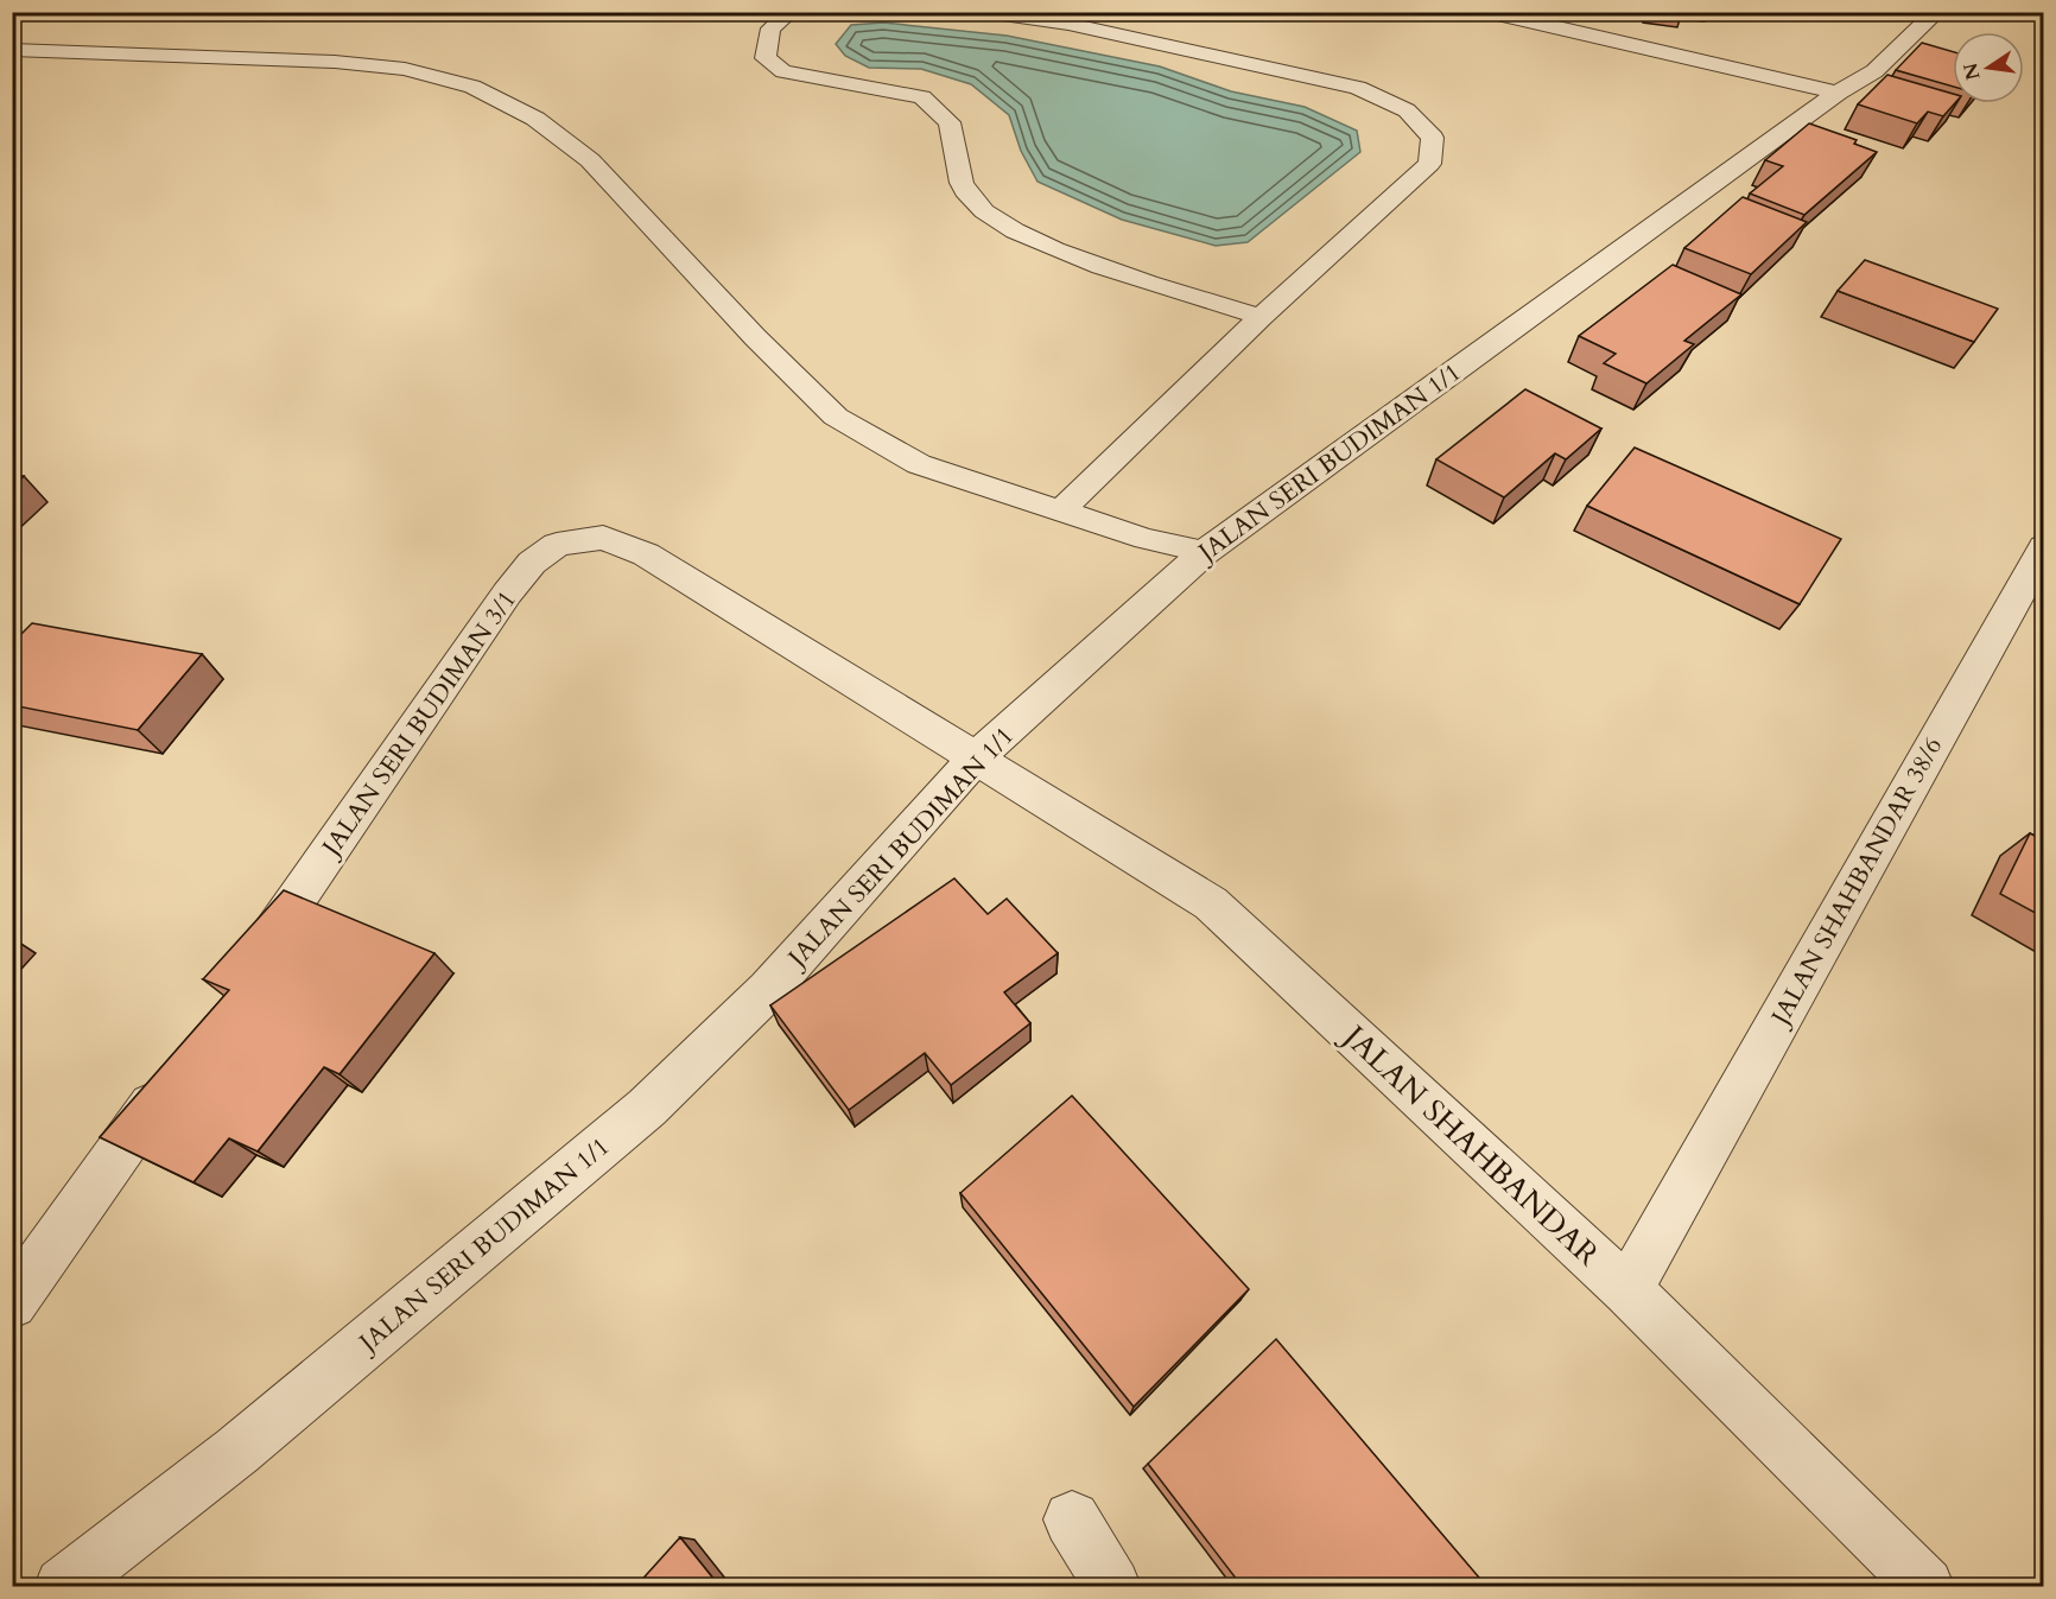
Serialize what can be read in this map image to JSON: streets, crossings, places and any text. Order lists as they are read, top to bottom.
{
  "streets": {
    "street": [
      "JALAN SERI BUDIMAN 1/1",
      "JALAN SERI BUDIMAN 3/1",
      "JALAN SHAHBANDAR 38/6",
      "JALAN SHAHBANDAR"
    ]
  },
  "crossings": [
    ["JALAN SERI BUDIMAN 1/1", "JALAN SERI BUDIMAN 3/1"],
    ["JALAN SERI BUDIMAN 1/1", "JALAN SHAHBANDAR"],
    ["JALAN SERI BUDIMAN 3/1", "JALAN SHAHBANDAR"],
    ["JALAN SHAHBANDAR 38/6", "JALAN SHAHBANDAR"]
  ],
  "north": "left"
}
